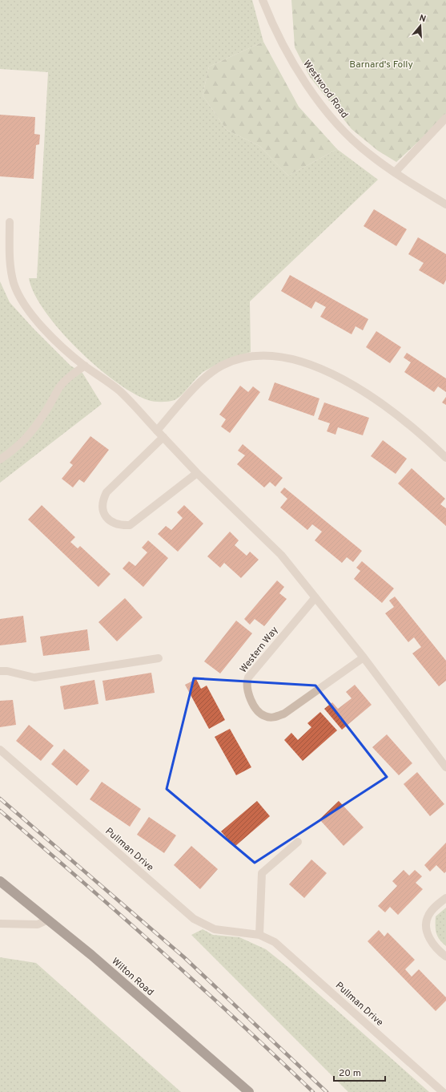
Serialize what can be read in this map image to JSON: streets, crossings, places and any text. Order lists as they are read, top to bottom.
{
  "streets": {
    "highway": ["Wilton Road"],
    "street": ["Westwood Road", "Western Way", "Pullman Drive"]
  },
  "parks": ["Barnard's Folly"],
  "scale_bar": "20 m",
  "north": "top"
}
